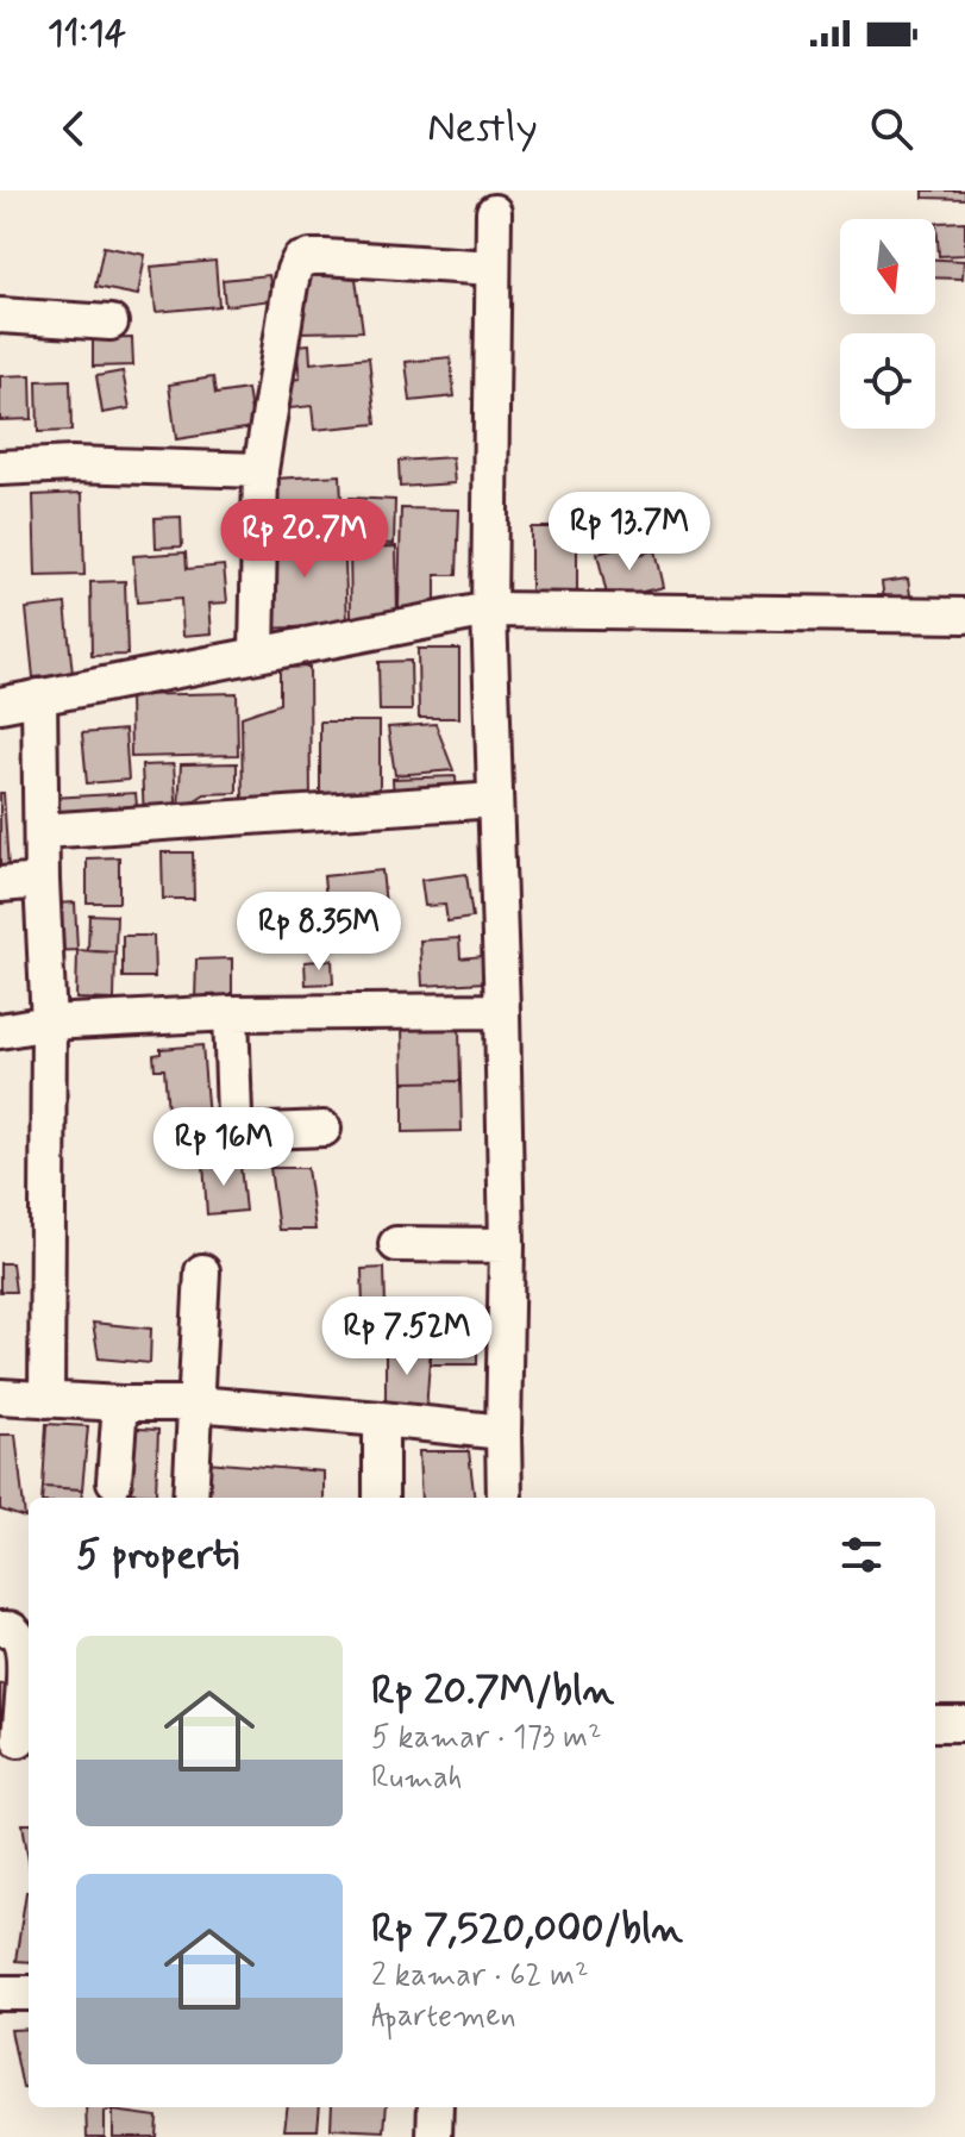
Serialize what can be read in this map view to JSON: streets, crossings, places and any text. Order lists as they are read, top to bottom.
{
  "north": "bottom",
  "page": {
    "status": "11:14",
    "header": "Nestly",
    "price": [
      "Rp 13.7M",
      "Rp 20.7M",
      "Rp 8.35M",
      "Rp 16M",
      "Rp 7.52M"
    ],
    "heading": "5 properti",
    "list": [
      {
        "name": "Rp 20.7M/bln",
        "note": "5 kamar · 173 m² · Rumah"
      },
      {
        "name": "Rp 7,520,000/bln",
        "note": "2 kamar · 62 m² · Apartemen"
      }
    ]
  }
}
